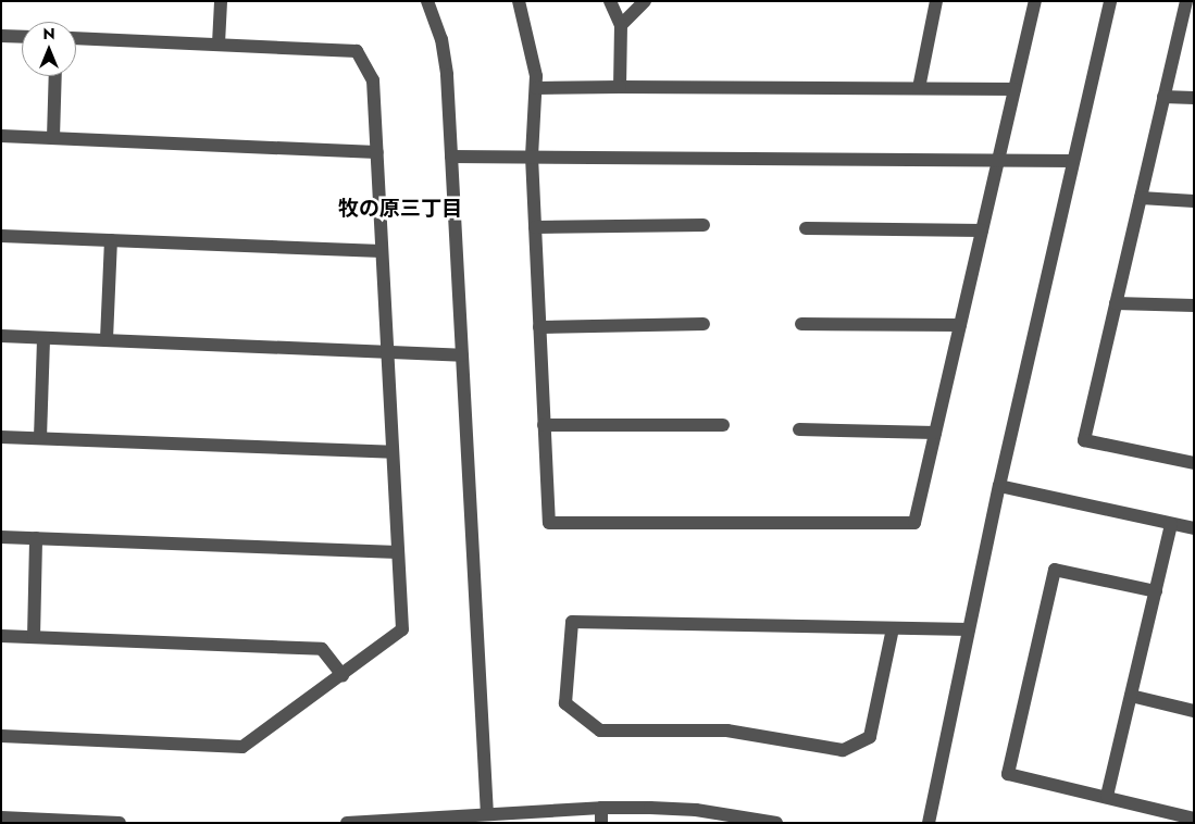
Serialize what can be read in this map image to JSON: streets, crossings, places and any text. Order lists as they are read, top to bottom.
{
  "districts": ["牧の原三丁目"],
  "north": "top"
}
